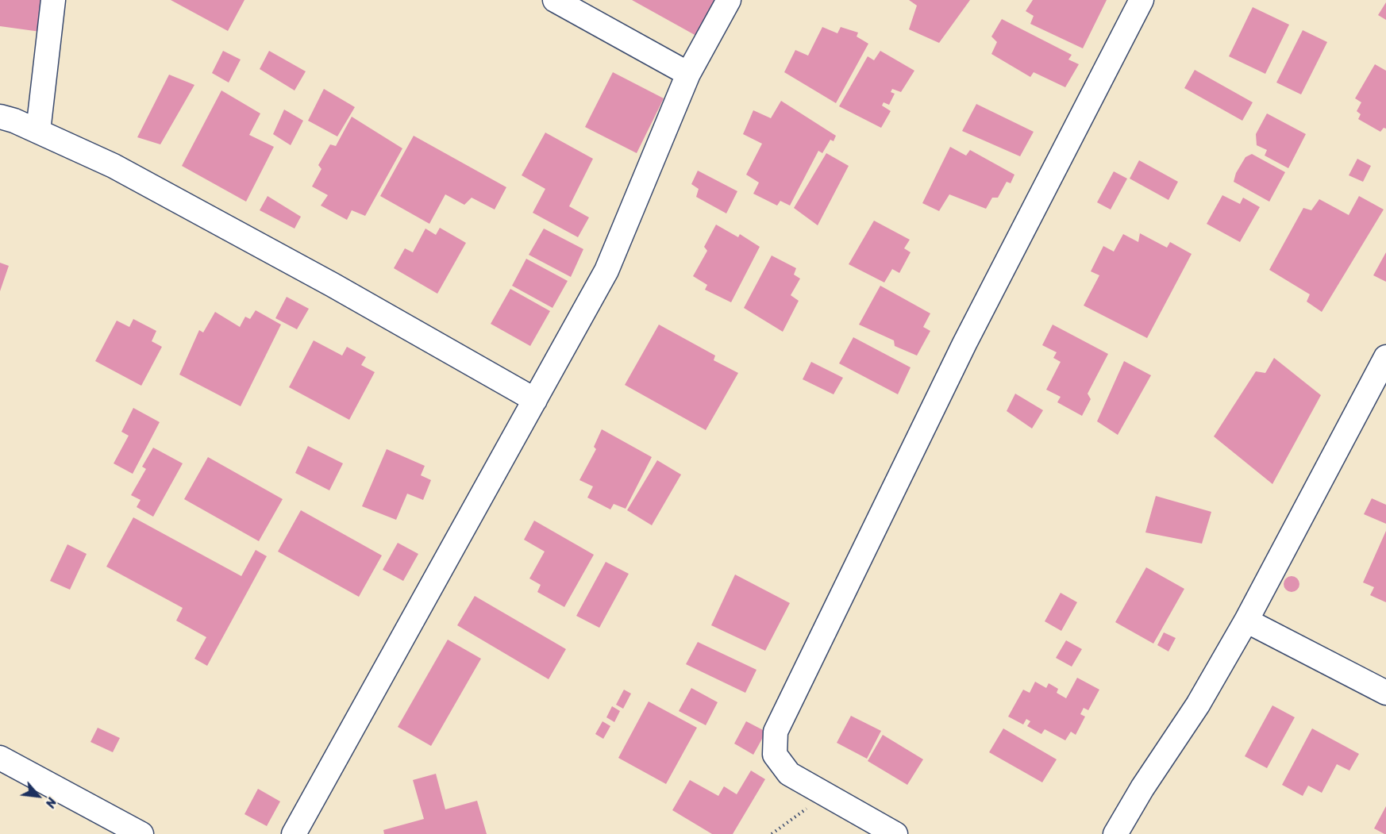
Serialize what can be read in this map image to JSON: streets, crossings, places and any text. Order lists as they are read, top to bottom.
{
  "north": "bottom right"
}
